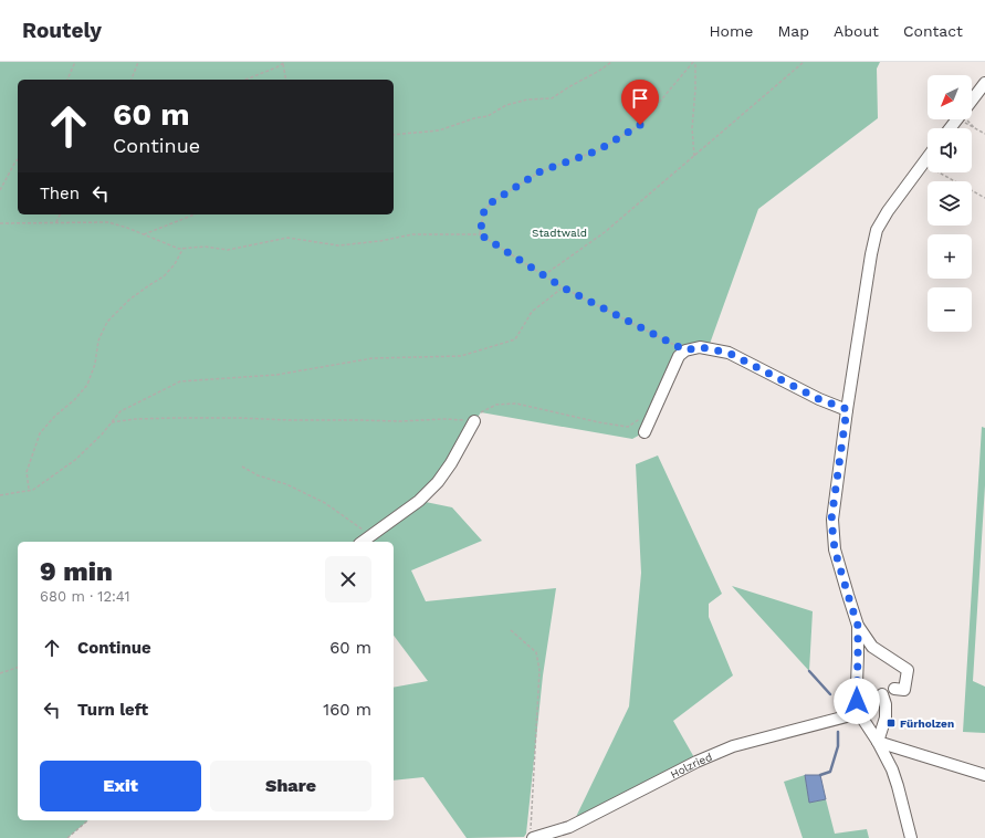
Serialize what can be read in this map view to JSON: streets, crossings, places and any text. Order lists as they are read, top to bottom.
{
  "streets": {
    "street": ["Holzried"]
  },
  "parks": ["Stadtwald"],
  "places": {
    "transit": ["Fürholzen"]
  },
  "north": "bottom left",
  "page": {
    "header": "Routely",
    "nav": [
      "Home",
      "Map",
      "About",
      "Contact"
    ],
    "map_buttons": ["+", "−"],
    "turn": ["60 m", "Continue"],
    "then": "Then",
    "heading": ["9 min", "680 m · 12:41"],
    "list": [
      {
        "name": "Continue",
        "value": "60 m"
      },
      {
        "name": "Turn left",
        "value": "160 m"
      }
    ],
    "buttons": ["Exit", "Share"]
  }
}
